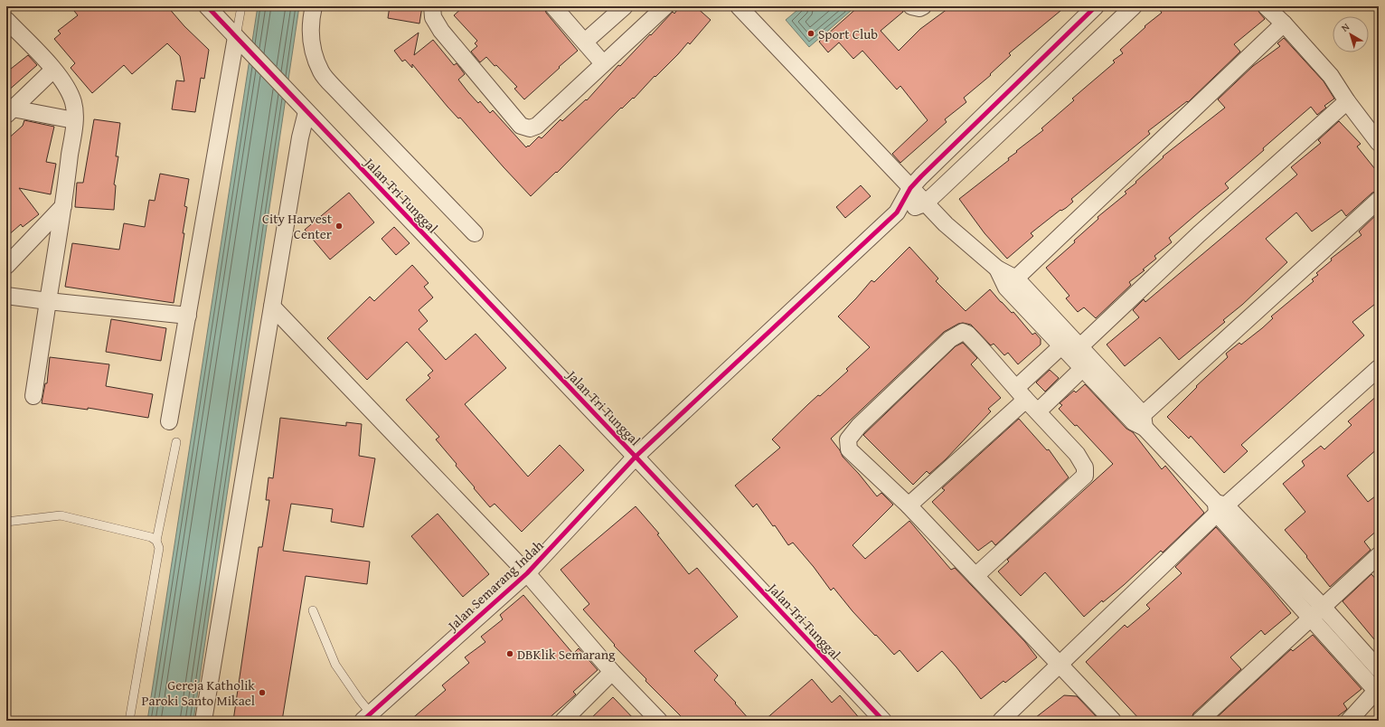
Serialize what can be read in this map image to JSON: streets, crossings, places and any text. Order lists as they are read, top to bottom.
{
  "streets": {
    "street": ["Jalan Tri Tunggal", "Jalan Semarang Indah"]
  },
  "crossings": [
    ["Jalan Tri Tunggal", "Jalan Semarang Indah"]
  ],
  "places": [
    "Sport Club",
    "City Harvest Center",
    "DBKlik Semarang",
    "Gereja Katholik Paroki Santo Mikael"
  ],
  "north": "top left"
}
